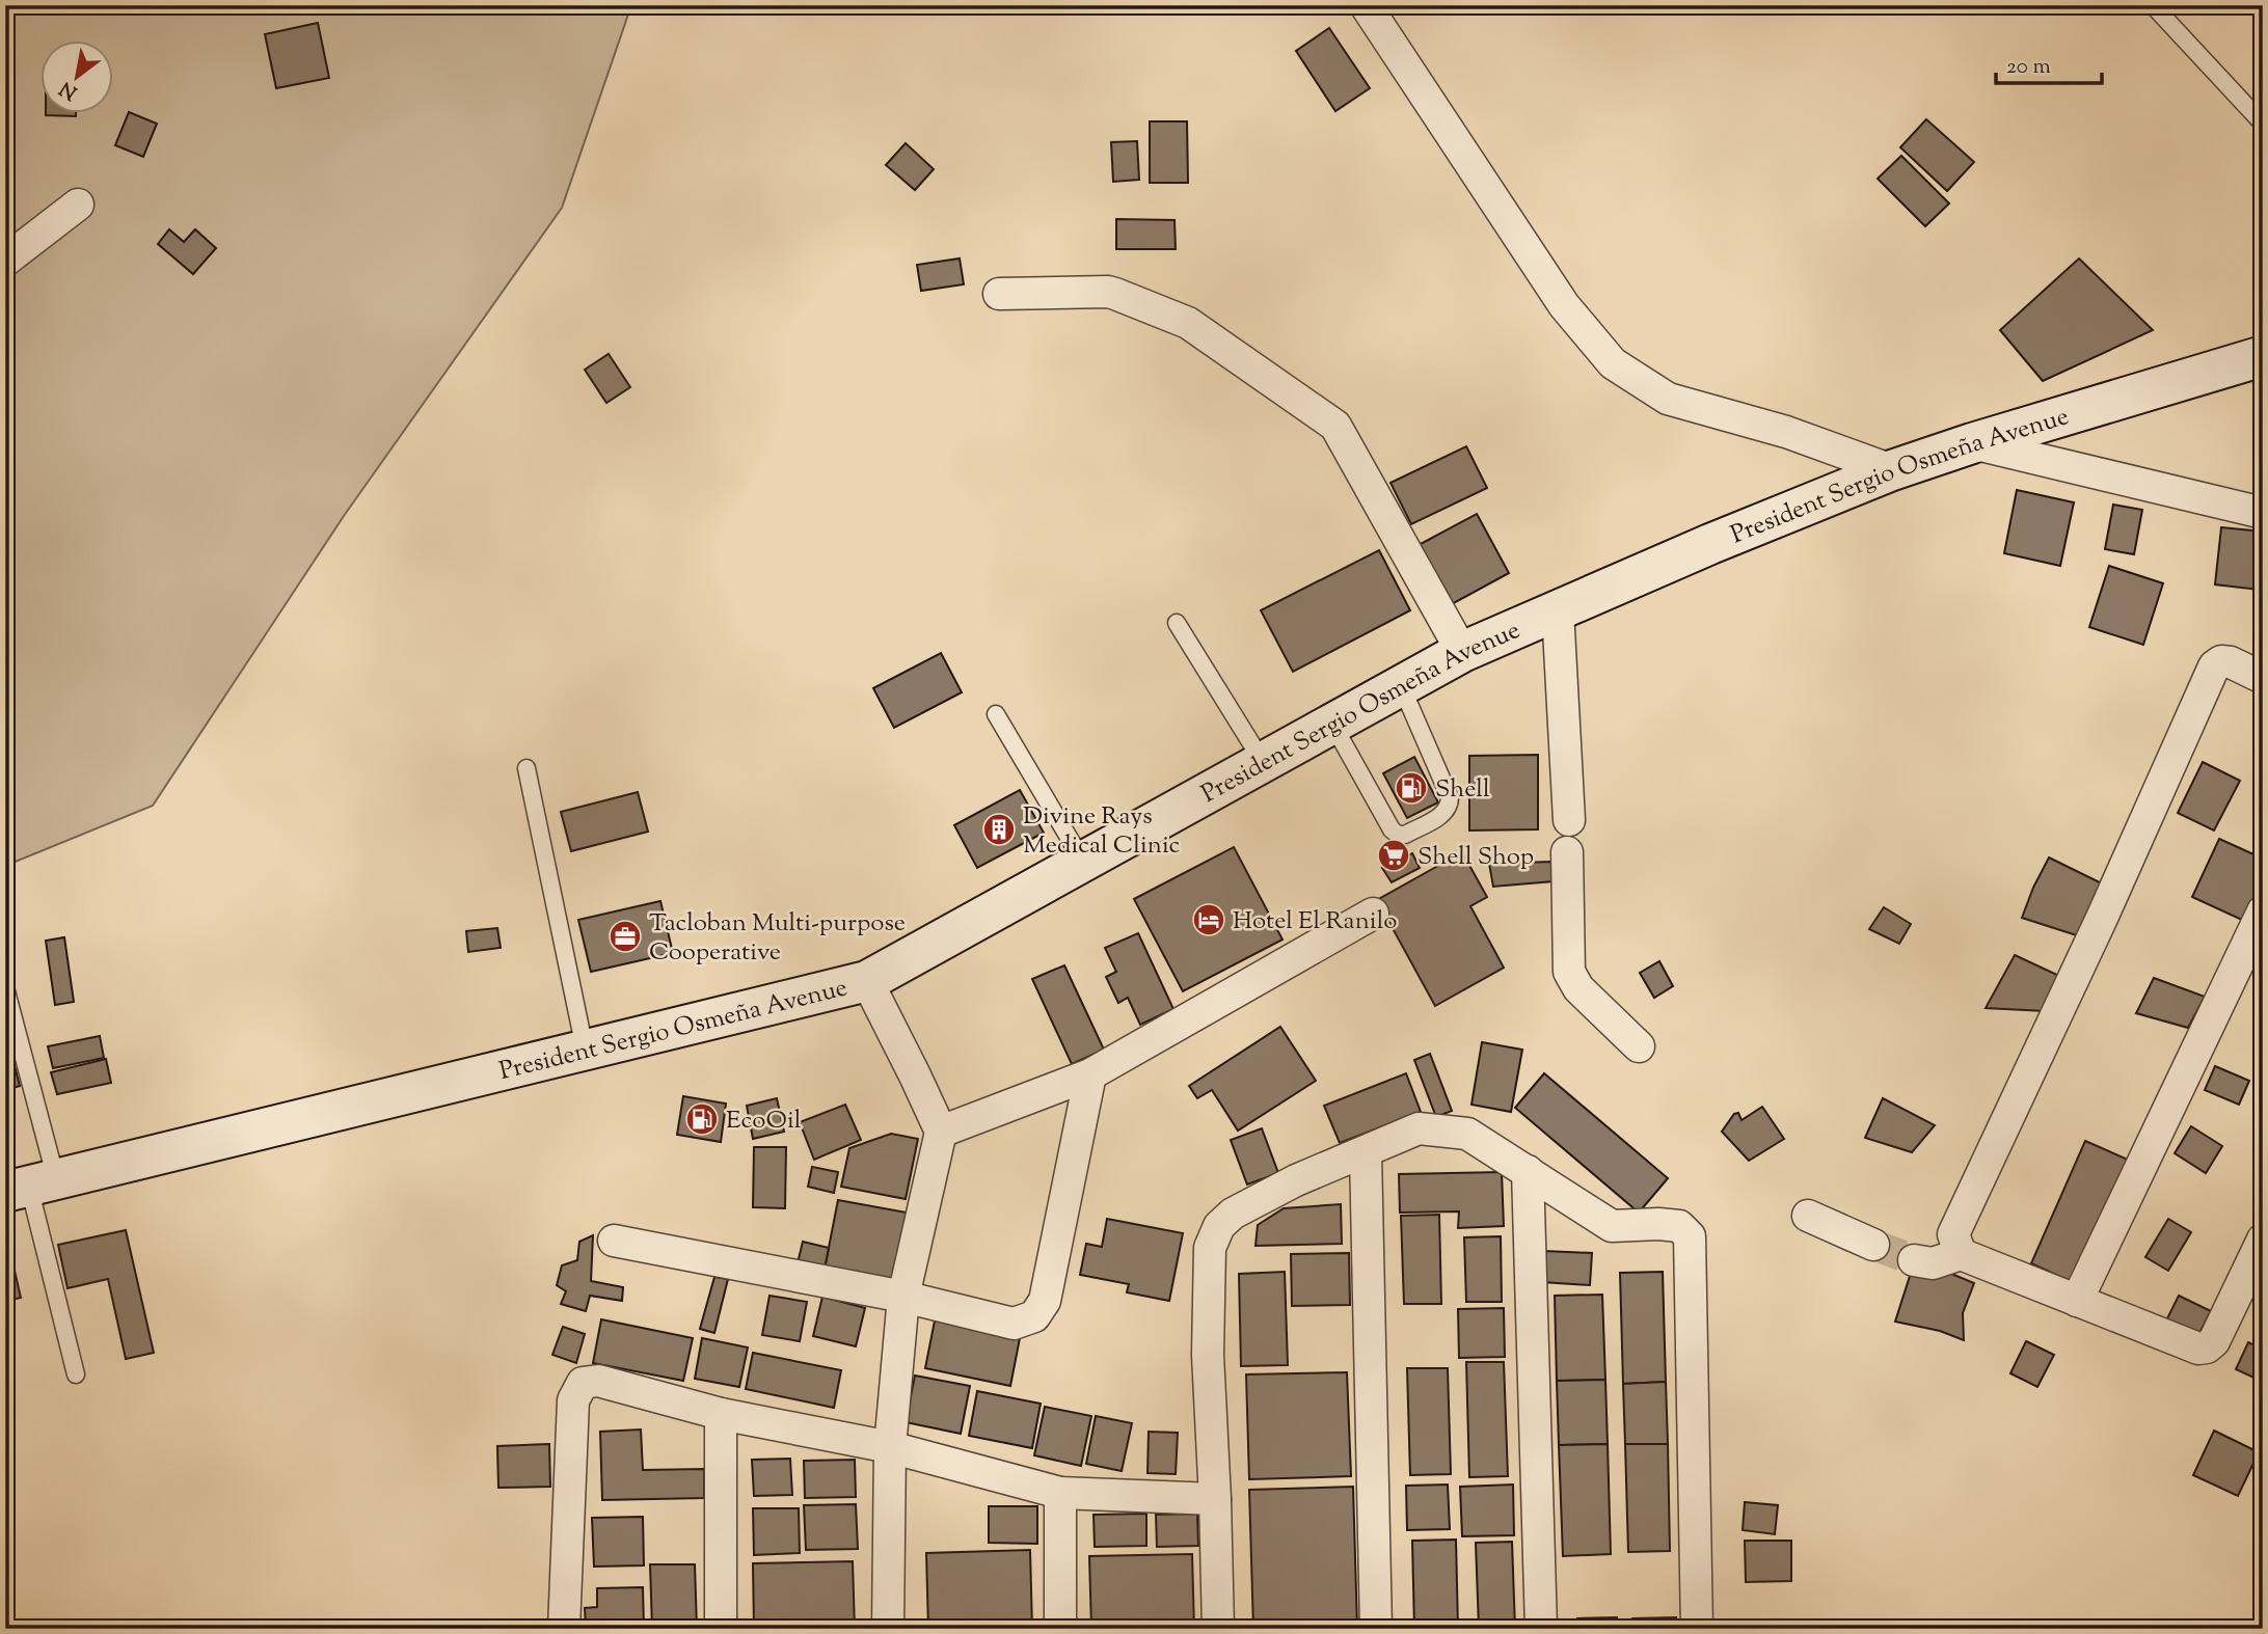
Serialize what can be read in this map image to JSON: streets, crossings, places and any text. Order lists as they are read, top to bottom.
{
  "streets": {
    "main road": ["President Sergio Osmeña Avenue"]
  },
  "places": {
    "fuel station": ["Shell", "EcoOil"],
    "building": ["Divine Rays Medical Clinic"],
    "supermarket": ["Shell Shop"],
    "hotel": ["Hotel El Ranilo"],
    "office": ["Tacloban Multi-purpose Cooperative"]
  },
  "scale_bar": "20 m",
  "north": "bottom left"
}
